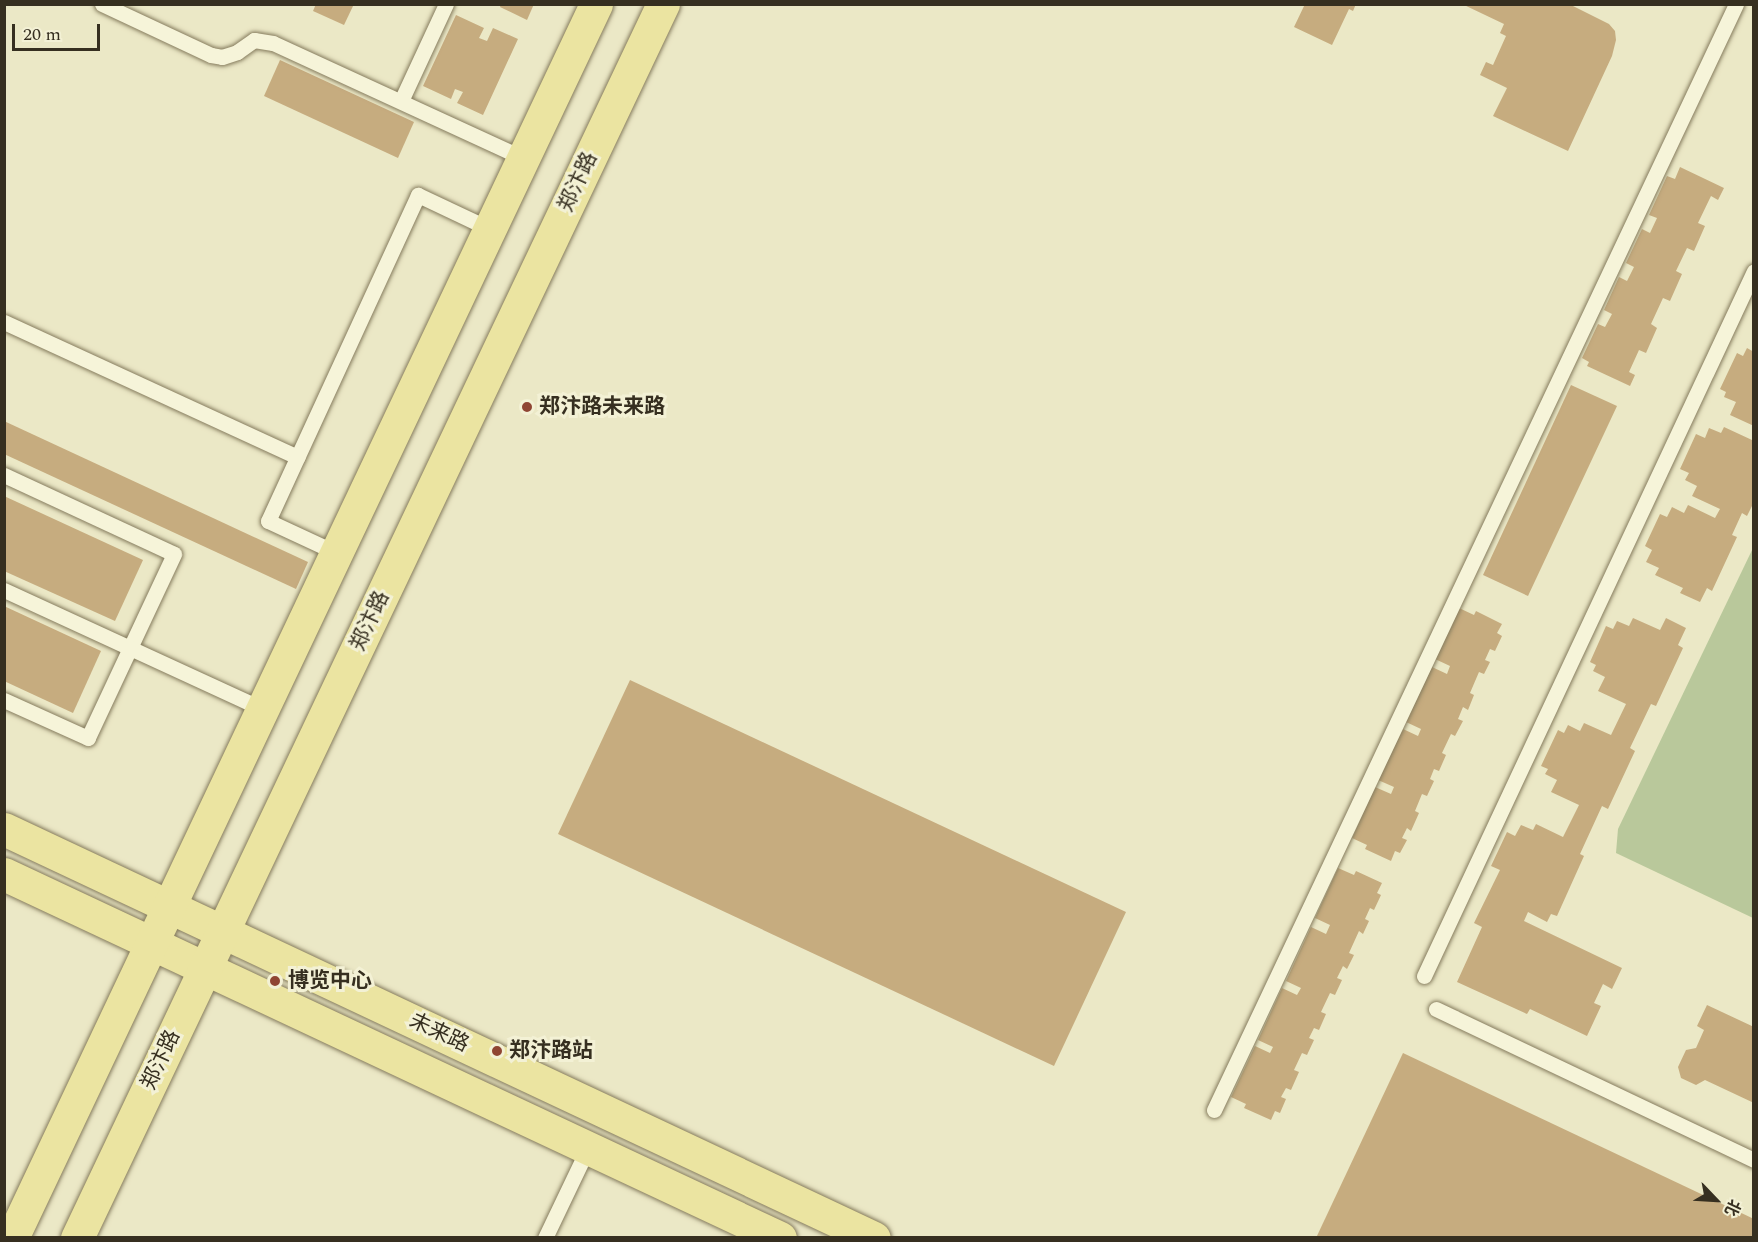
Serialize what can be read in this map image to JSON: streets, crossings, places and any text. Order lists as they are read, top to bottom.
{
  "streets": {
    "main road": ["郑汴路", "未来路"]
  },
  "crossings": [
    ["郑汴路", "未来路"]
  ],
  "places": ["郑汴路未来路", "博览中心", "郑汴路站"],
  "scale_bar": "20 m",
  "north": "bottom right"
}
